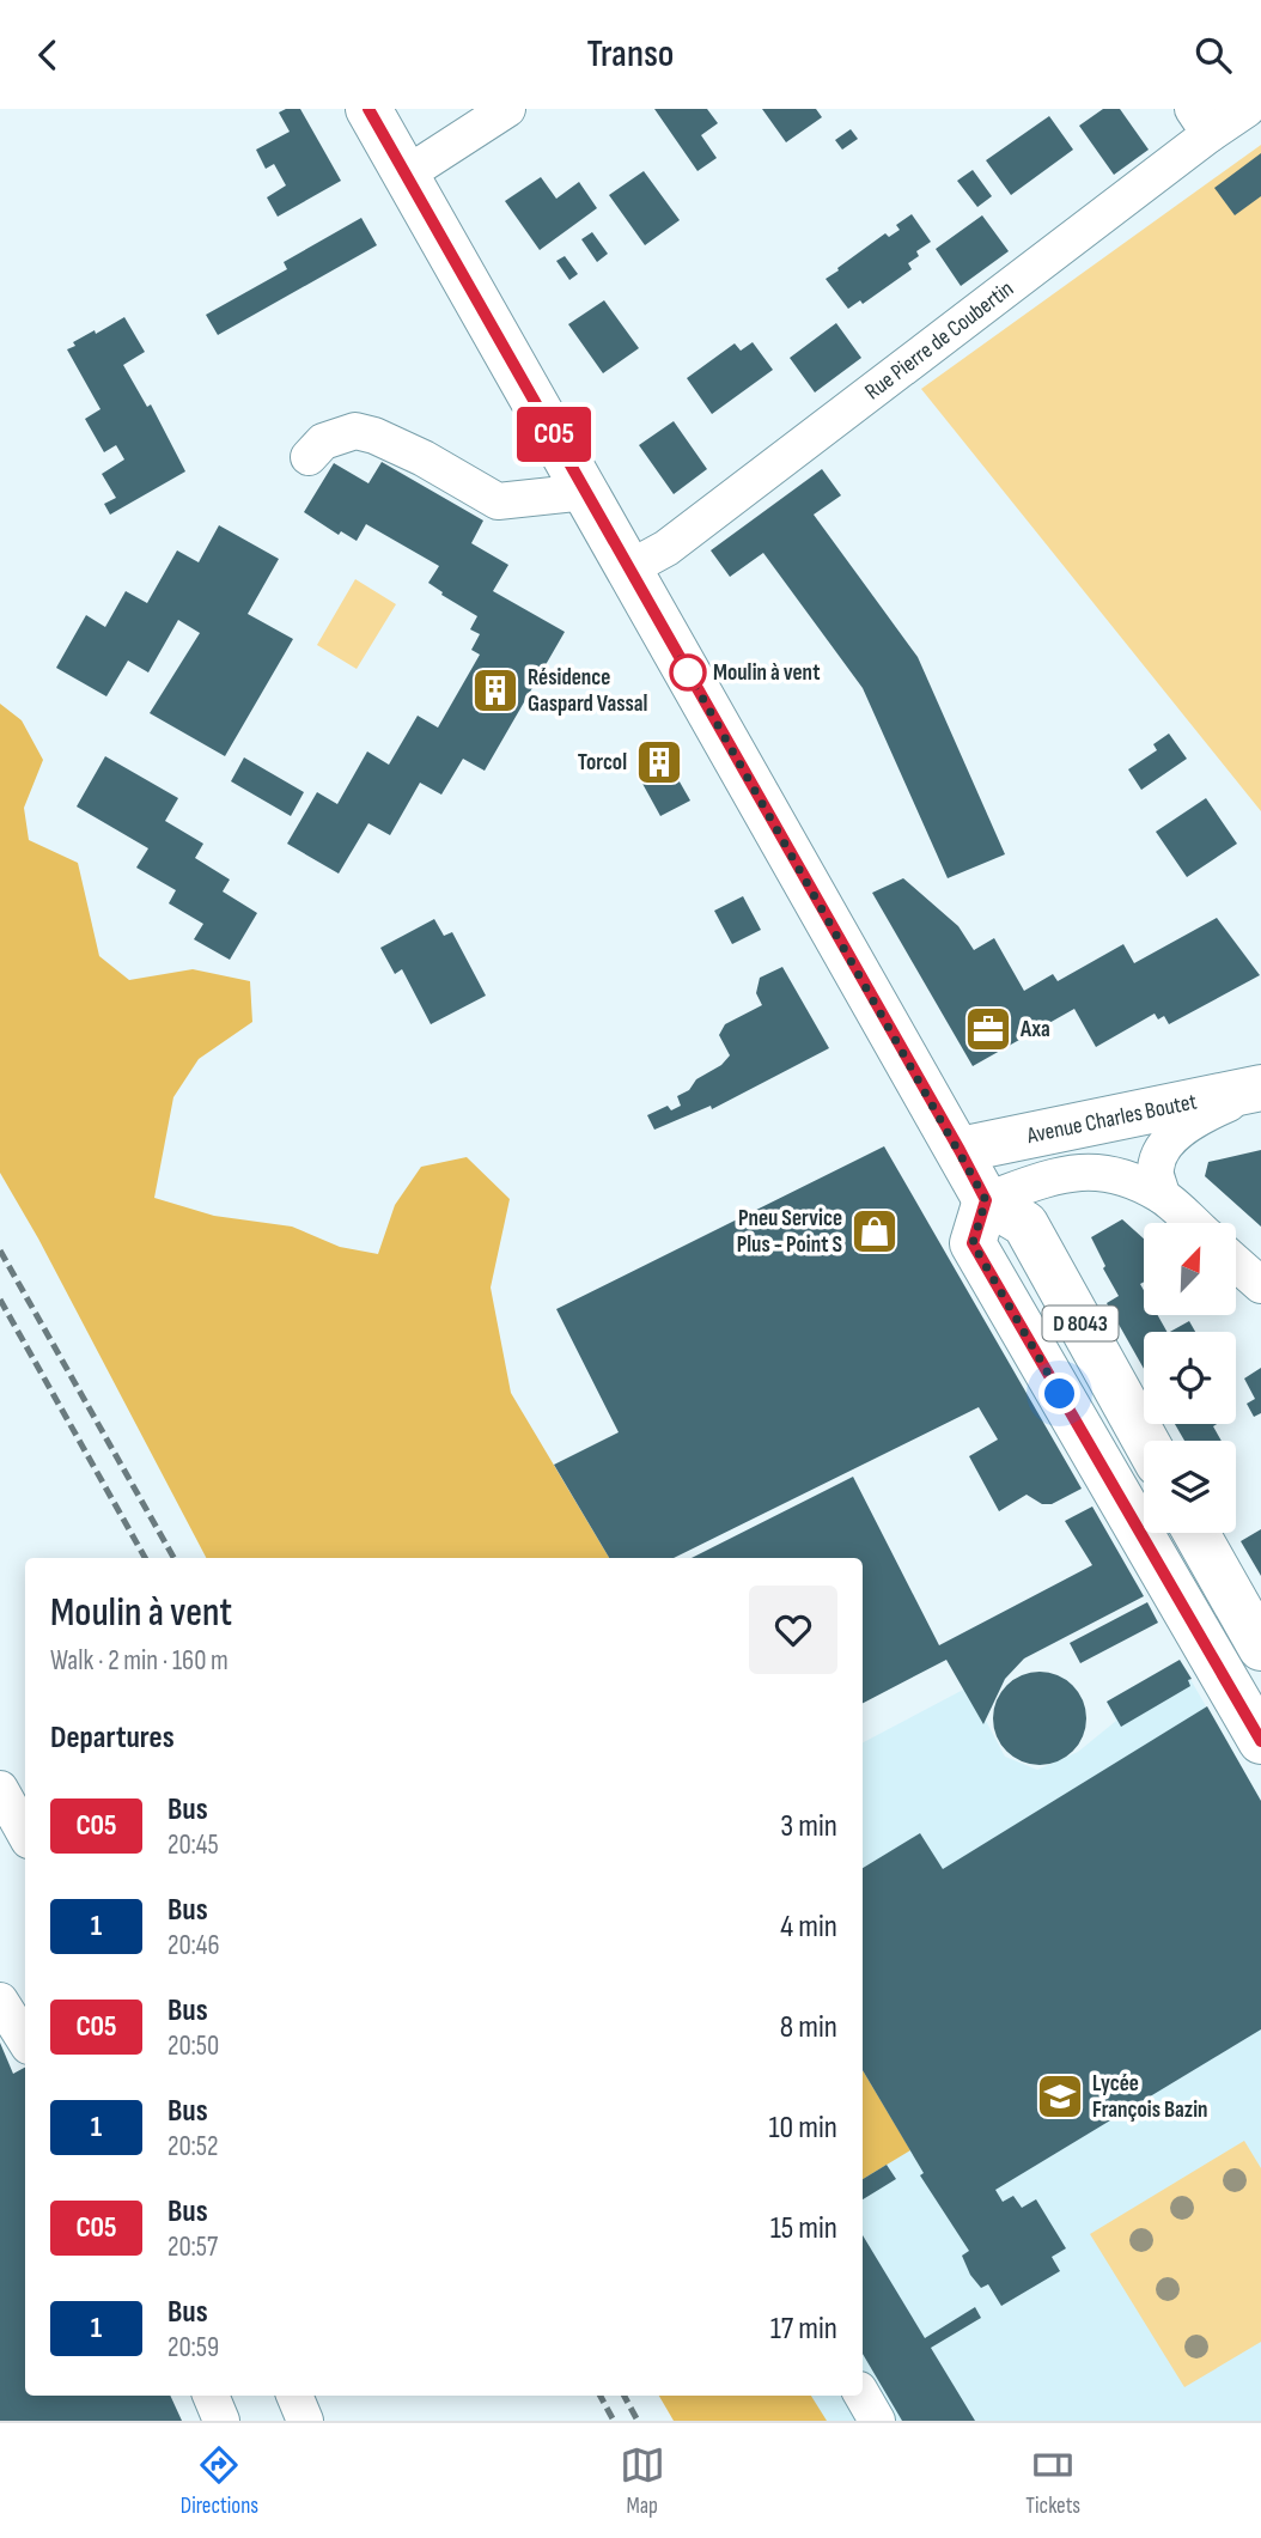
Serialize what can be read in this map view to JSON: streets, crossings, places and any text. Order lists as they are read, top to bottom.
{
  "streets": {
    "main road": ["Avenue Charles Boutet", "D 8043"],
    "street": ["Rue Pierre de Coubertin"]
  },
  "places": {
    "other": ["Moulin à vent"],
    "building": ["Résidence Gaspard Vassal", "Torcol"],
    "office": ["Axa"],
    "shop": ["Pneu Service Plus - Point S"],
    "school or university": ["Lycée François Bazin"]
  },
  "lines": ["bus line C05"],
  "north": "top right",
  "page": {
    "header": "Transo",
    "on_map": "C05",
    "heading": [
      ["Moulin à vent", "Walk · 2 min · 160 m"],
      "Departures"
    ],
    "list": [
      {
        "mark": "C05",
        "name": "Bus",
        "note": "20:45",
        "value": "3 min"
      },
      {
        "mark": "1",
        "name": "Bus",
        "note": "20:46",
        "value": "4 min"
      },
      {
        "mark": "C05",
        "name": "Bus",
        "note": "20:50",
        "value": "8 min"
      },
      {
        "mark": "1",
        "name": "Bus",
        "note": "20:52",
        "value": "10 min"
      },
      {
        "mark": "C05",
        "name": "Bus",
        "note": "20:57",
        "value": "15 min"
      },
      {
        "mark": "1",
        "name": "Bus",
        "note": "20:59",
        "value": "17 min"
      }
    ],
    "tabs": ["Directions", "Map", "Tickets"]
  }
}
